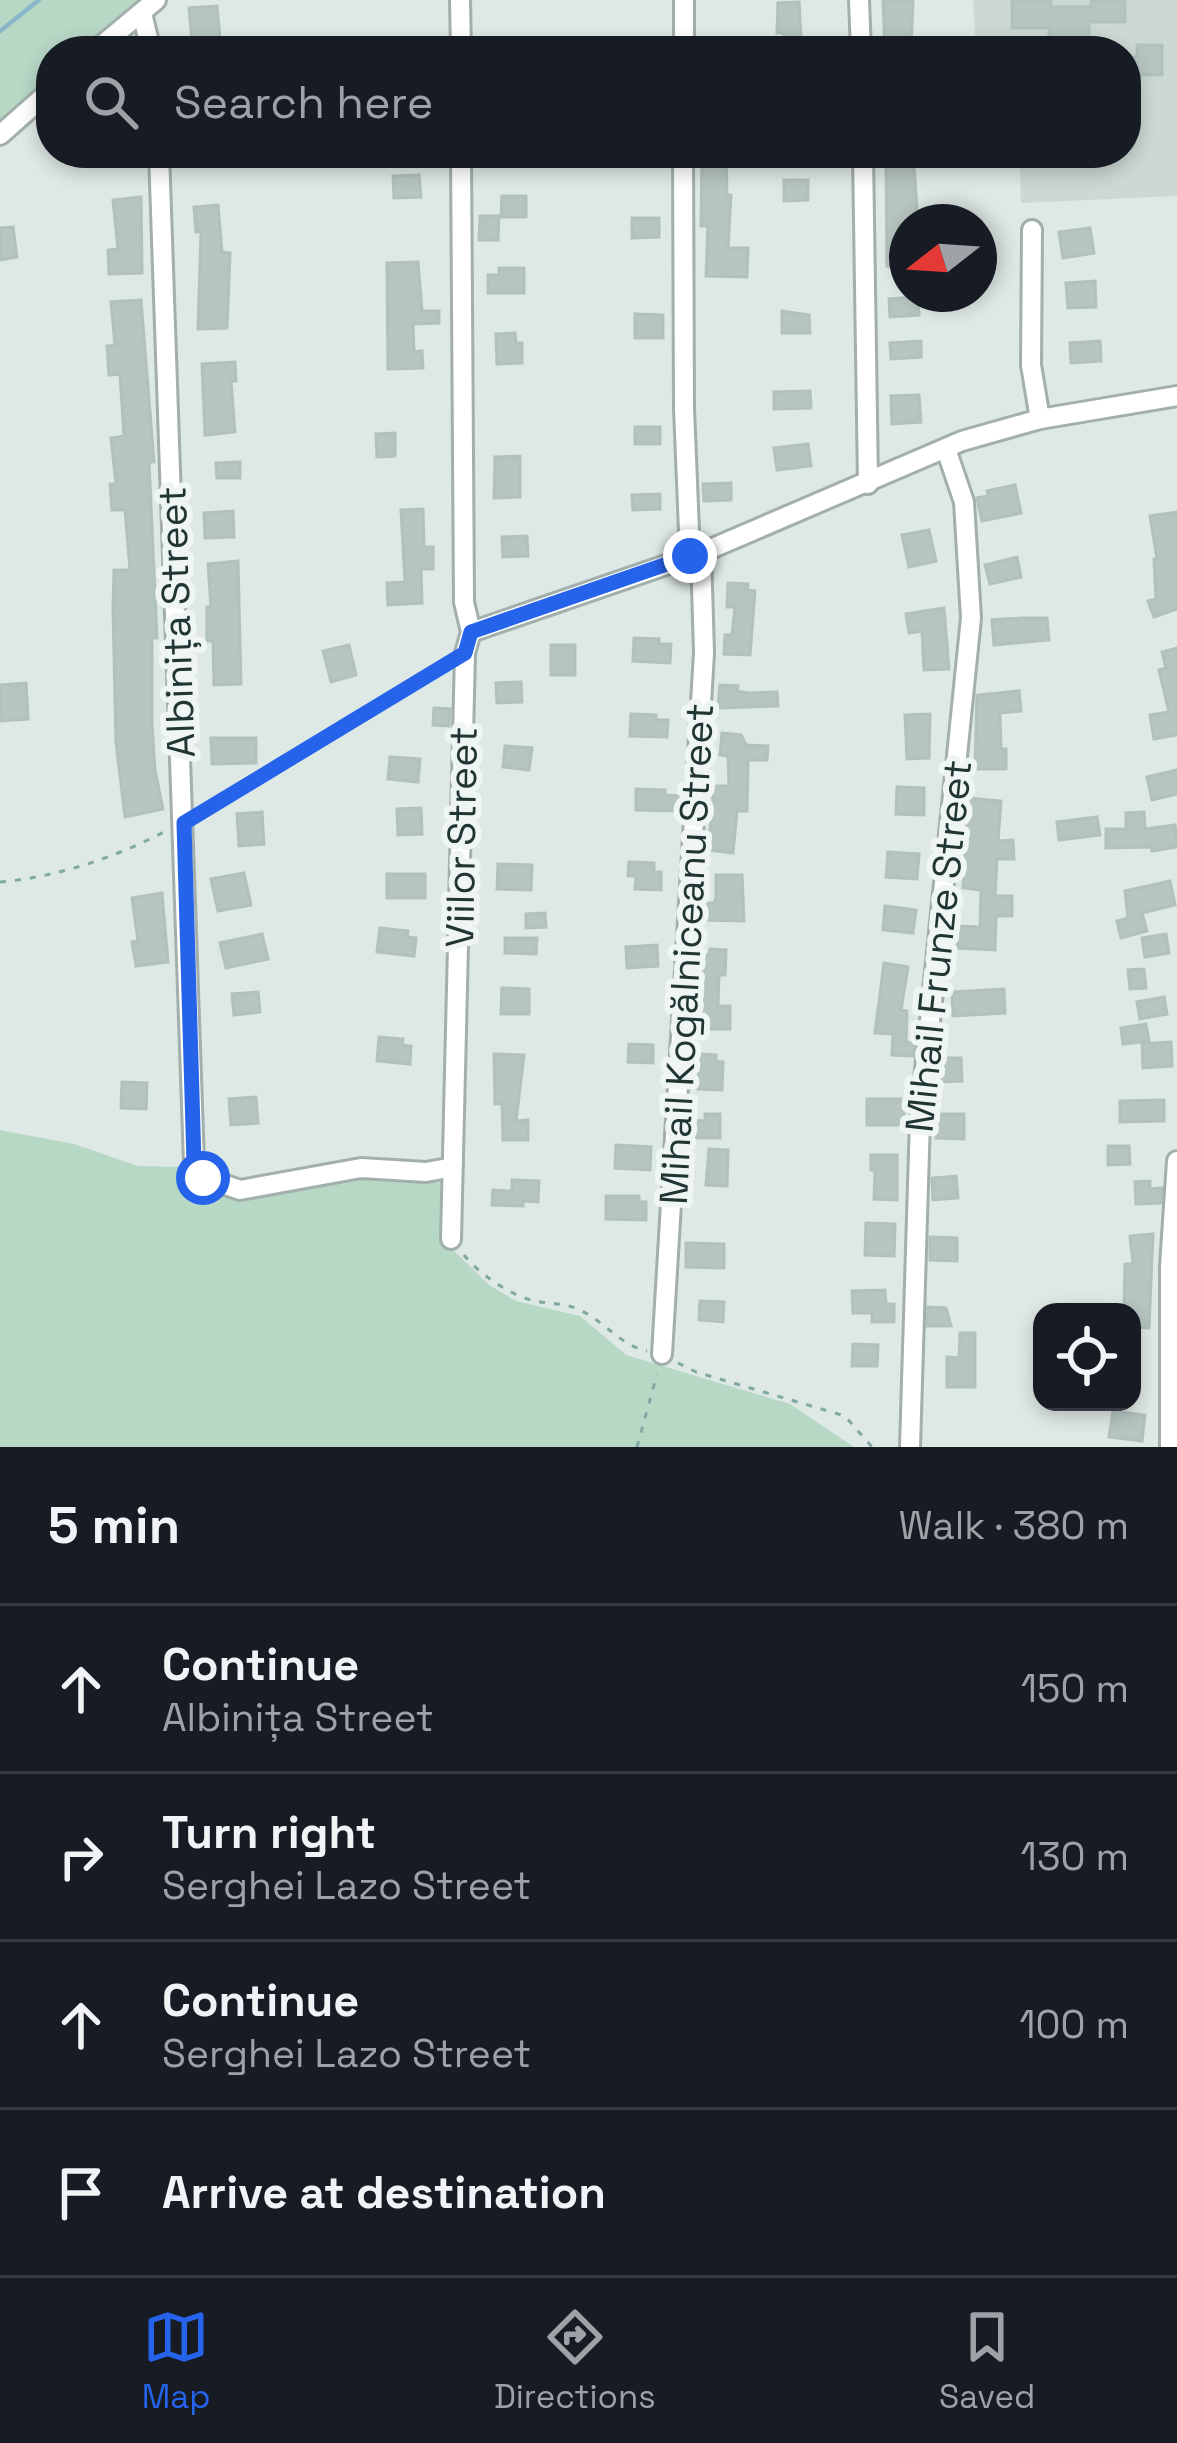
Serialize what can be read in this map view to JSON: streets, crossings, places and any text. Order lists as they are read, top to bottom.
{
  "streets": {
    "street": [
      "Albinița Street",
      "Viilor Street",
      "Mihail Frunze Street",
      "Mihail Kogălniceanu Street"
    ]
  },
  "crossings": [
    ["Albinița Street", "Viilor Street"]
  ],
  "north": "left",
  "page": {
    "search": "Search here",
    "heading": ["5 min", "Walk · 380 m"],
    "list": [
      ["Continue", "Albinița Street", "150 m"],
      ["Turn right", "Serghei Lazo Street", "130 m"],
      ["Continue", "Serghei Lazo Street", "100 m"],
      "Arrive at destination"
    ],
    "nav": ["Map", "Directions", "Saved"]
  }
}
